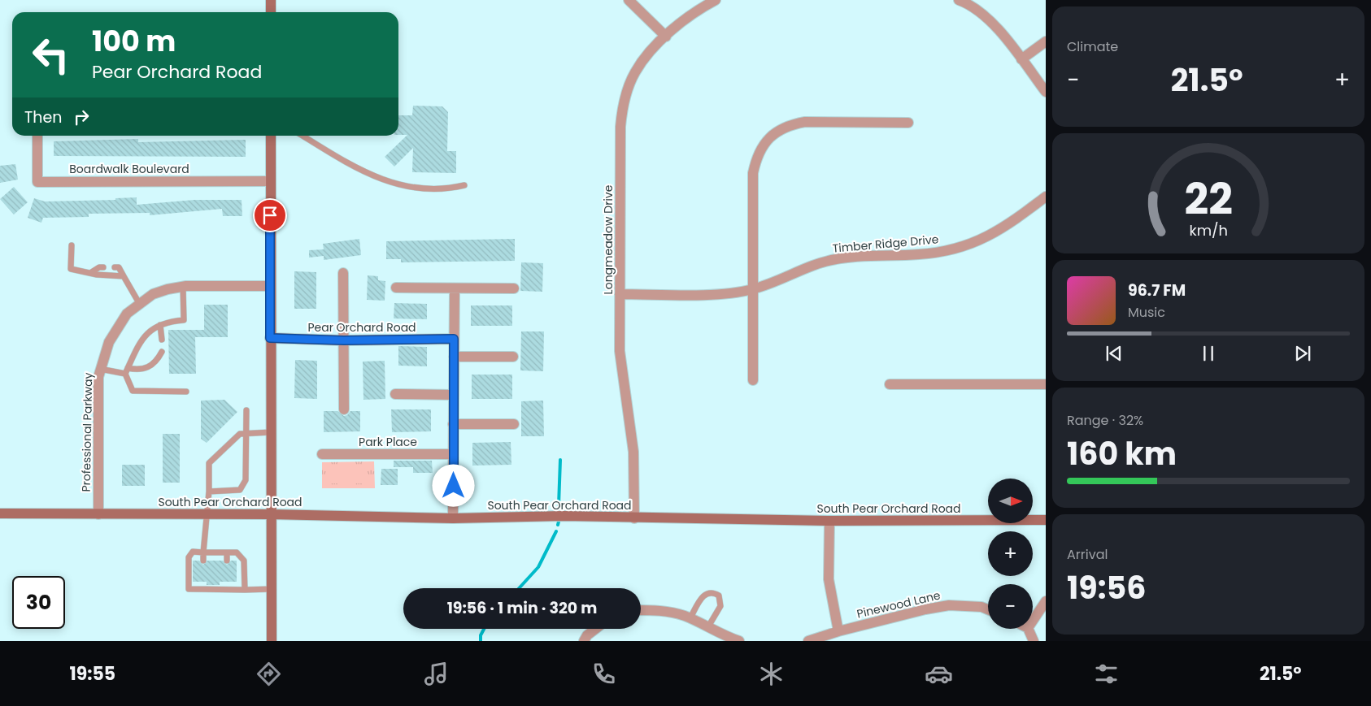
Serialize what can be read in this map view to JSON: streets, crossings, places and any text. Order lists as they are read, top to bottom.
{
  "streets": {
    "street": [
      "Boardwalk Boulevard",
      "Longmeadow Drive",
      "Timber Ridge Drive",
      "Pear Orchard Road",
      "Professional Parkway",
      "Park Place",
      "South Pear Orchard Road",
      "Pinewood Lane"
    ]
  },
  "crossings": [
    ["Longmeadow Drive", "Timber Ridge Drive"],
    ["Longmeadow Drive", "South Pear Orchard Road"],
    ["Professional Parkway", "South Pear Orchard Road"]
  ],
  "north": "right",
  "page": {
    "tile": [
      "Climate",
      ["Range · 32%", "160 km"],
      ["Arrival", "19:56"]
    ],
    "turn": ["100 m", "Pear Orchard Road"],
    "heat": ["−", "21.5°", "+"],
    "then": "Then",
    "song": ["96.7 FM", "Music"],
    "map_buttons": ["+", "−"],
    "limit": "30",
    "trip": "19:56 · 1 min · 320 m",
    "tabs": ["19:55", "21.5°"],
    "gauge": ["22", "km/h"]
  }
}
